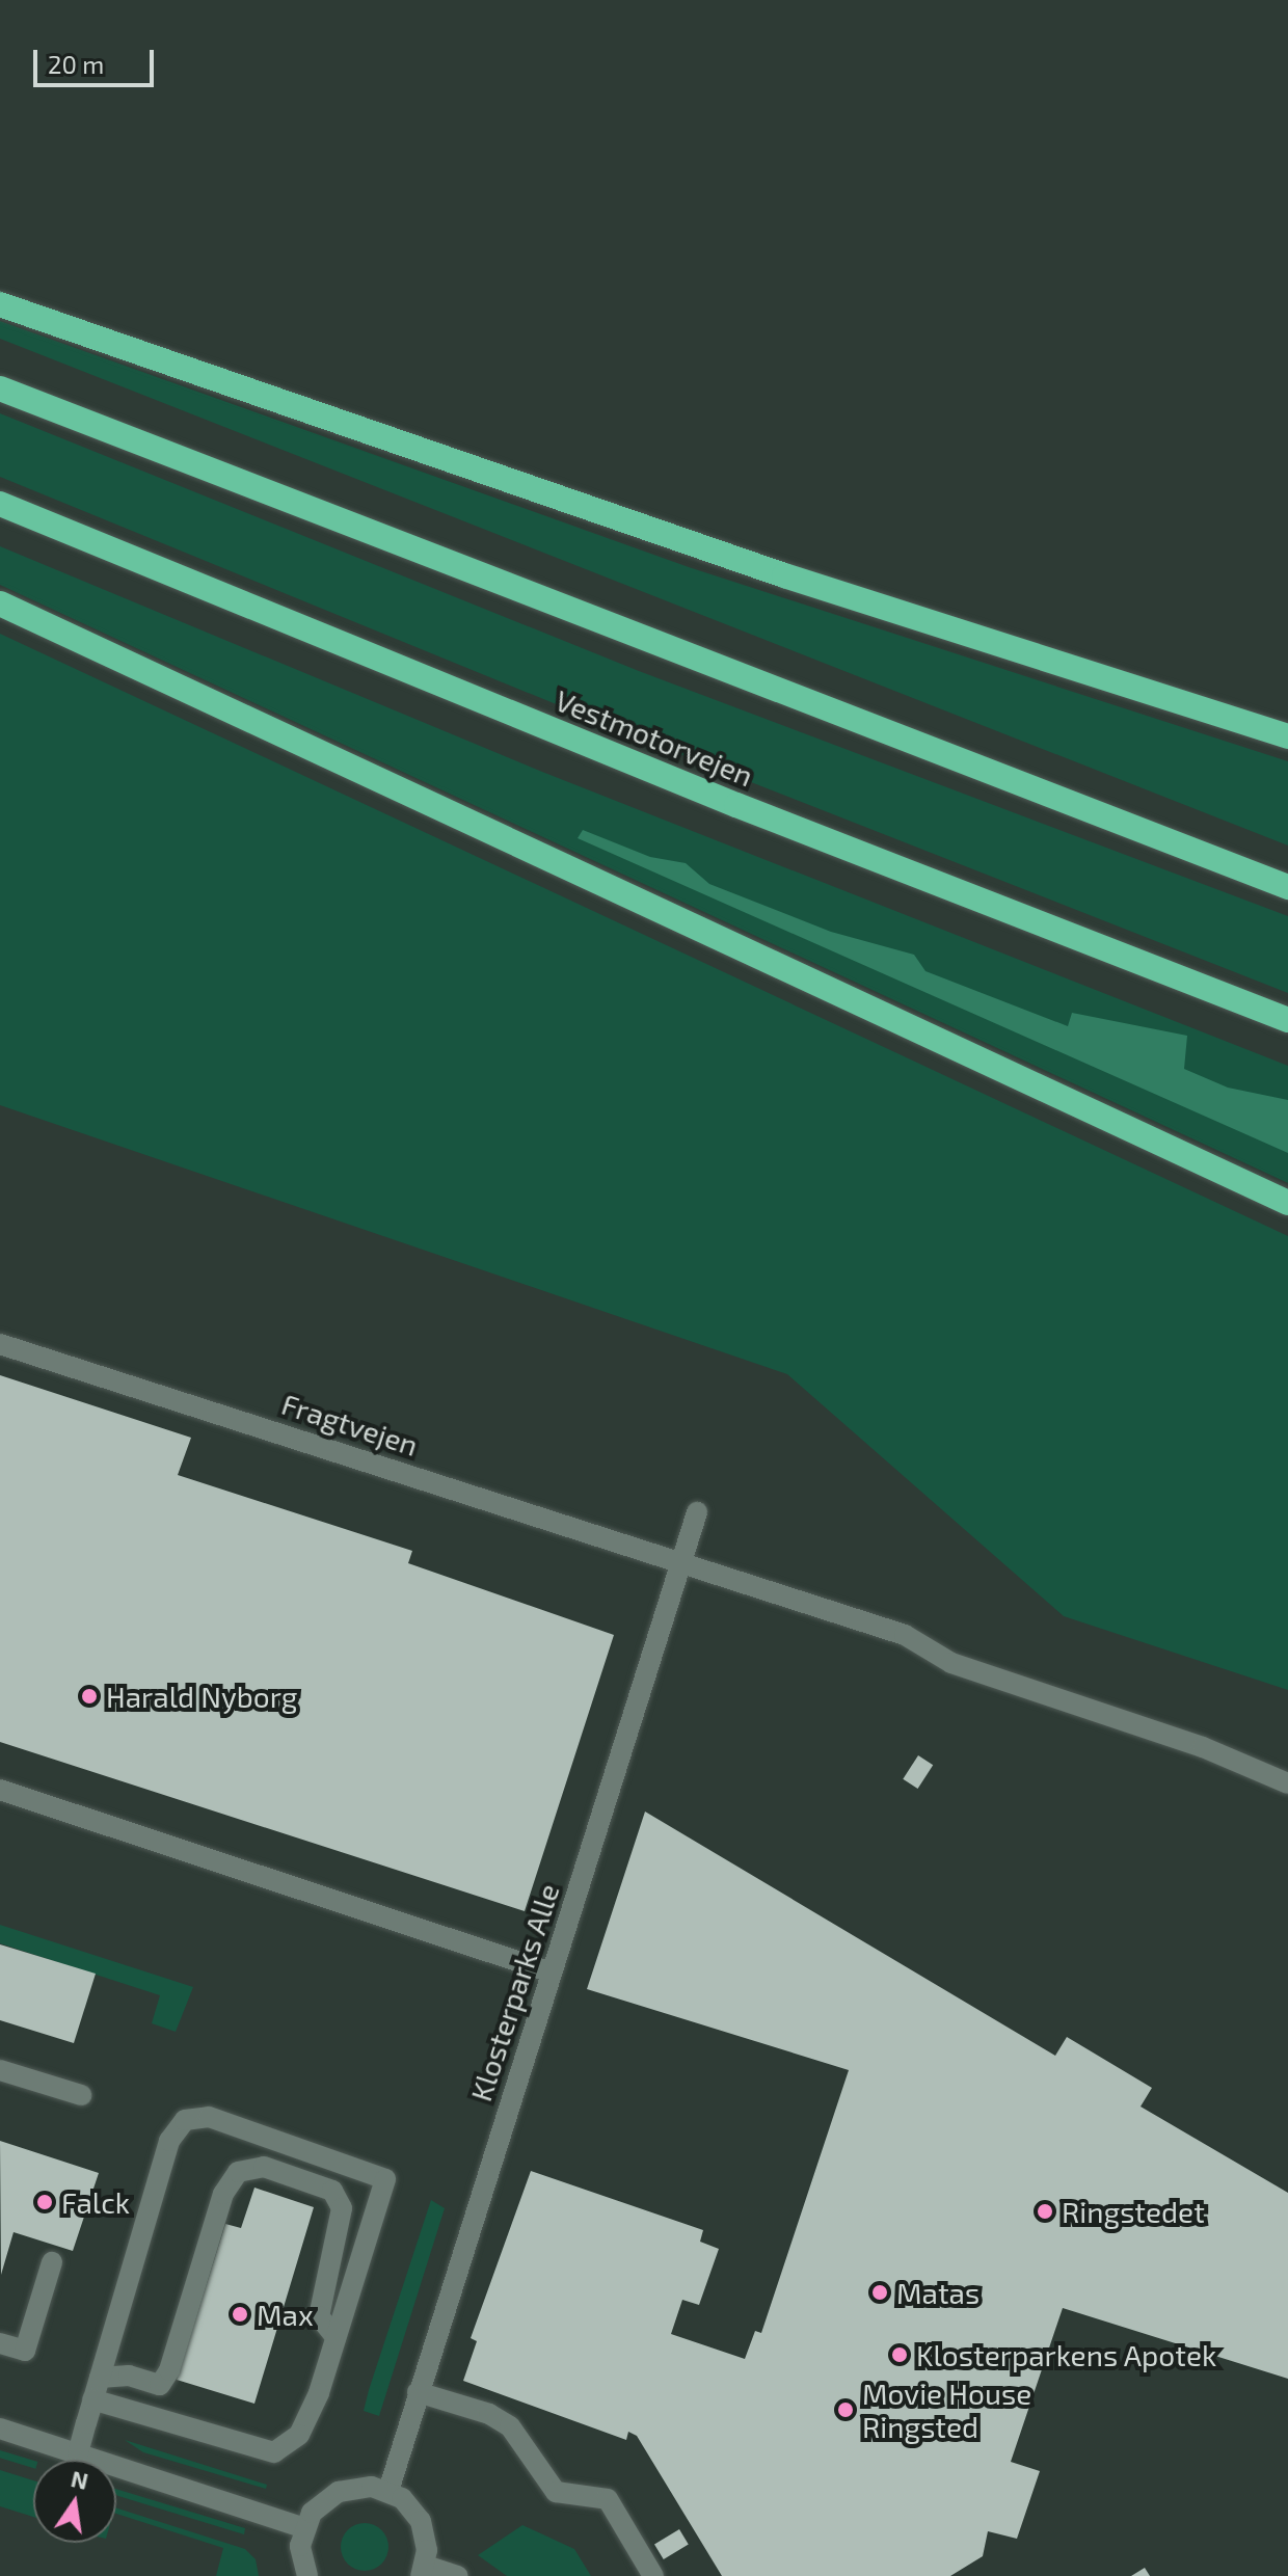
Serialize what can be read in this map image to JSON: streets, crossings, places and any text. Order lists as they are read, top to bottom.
{
  "streets": {
    "highway": ["Vestmotorvejen"],
    "street": ["Fragtvejen", "Klosterparks Alle"]
  },
  "crossings": [
    ["Fragtvejen", "Klosterparks Alle"]
  ],
  "places": [
    "Harald Nyborg",
    "Falck",
    "Ringstedet",
    "Matas",
    "Max",
    "Klosterparkens Apotek",
    "Movie House Ringsted"
  ],
  "scale_bar": "20 m",
  "north": "top"
}
